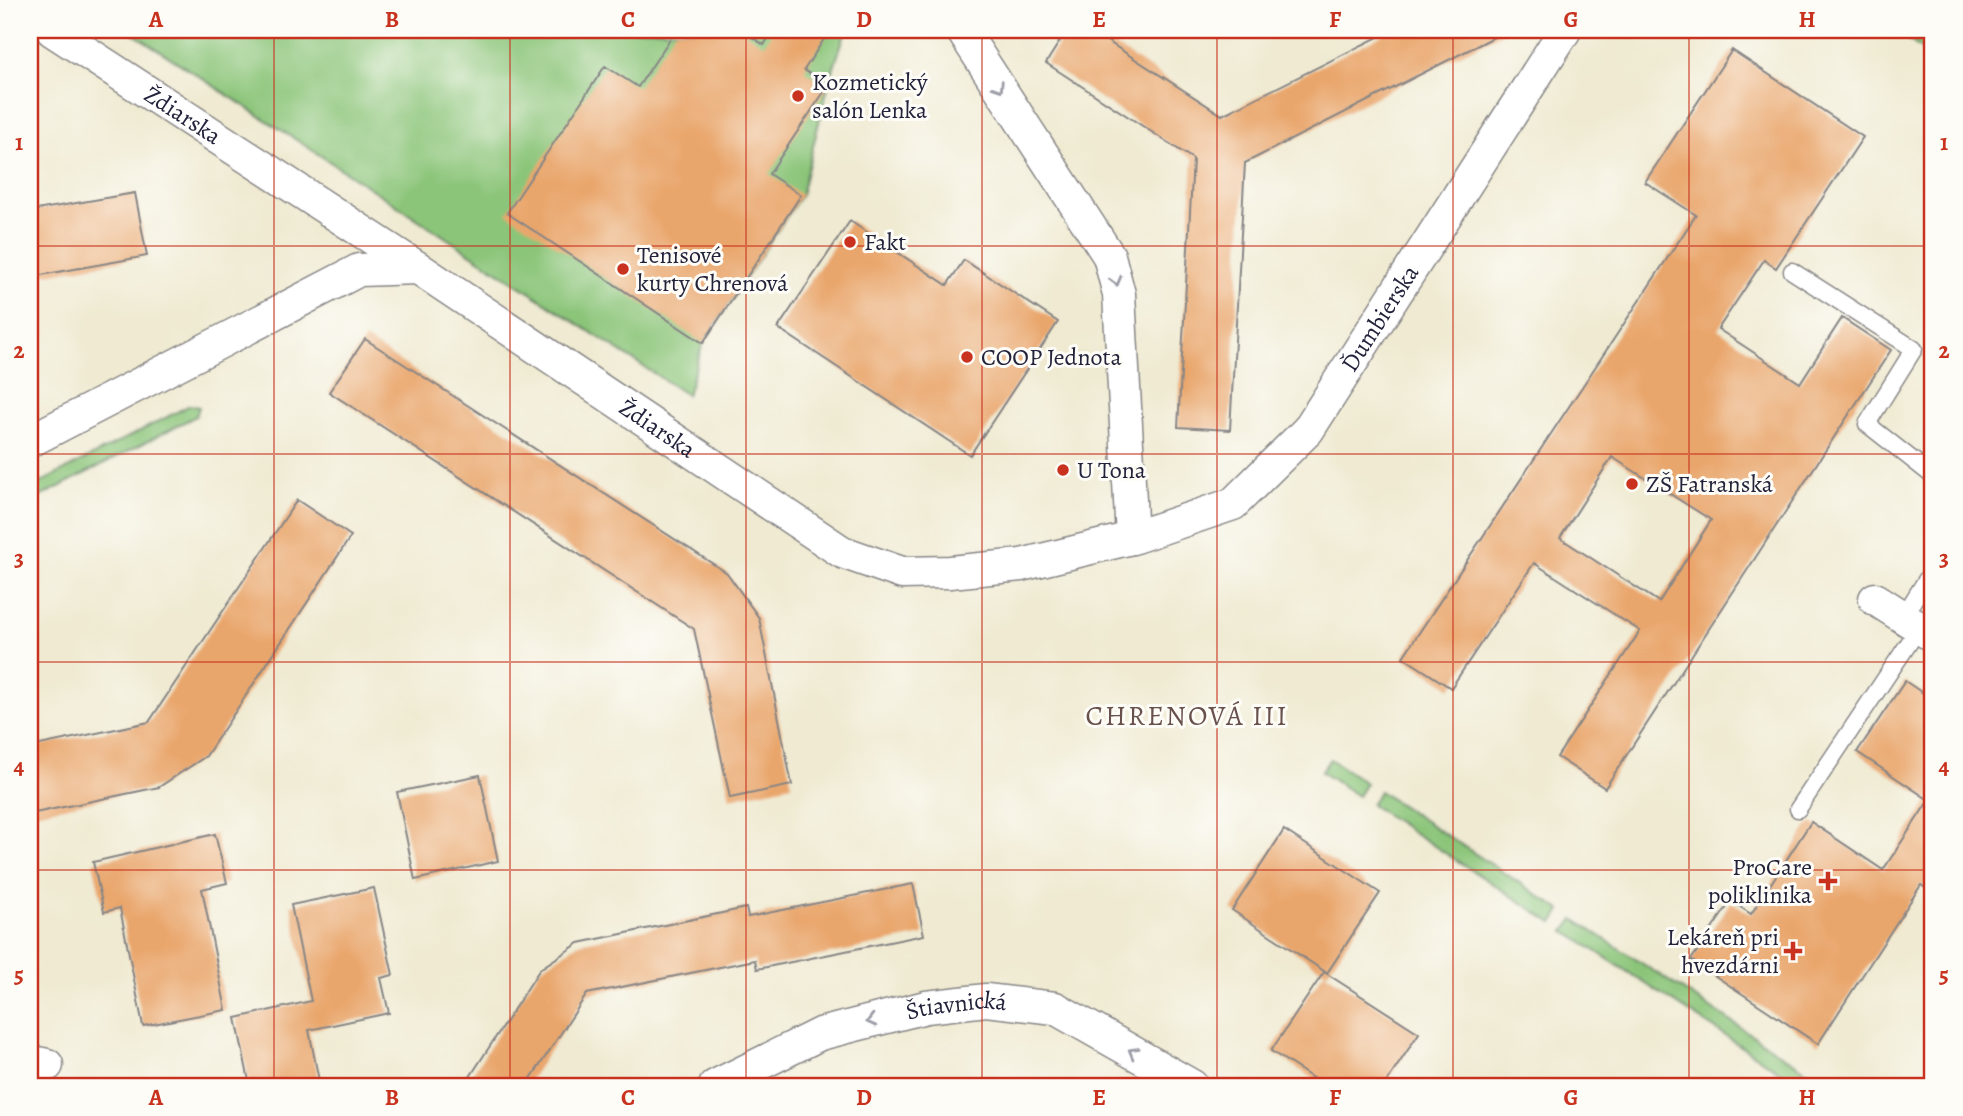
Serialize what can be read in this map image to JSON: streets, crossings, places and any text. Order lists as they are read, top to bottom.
{
  "streets": {
    "street": ["Ždiarska", "Ďumbierska", "Štiavnická"]
  },
  "crossings": [
    ["Ždiarska", "Ďumbierska"]
  ],
  "one_way": ["Štiavnická"],
  "districts": ["CHRENOVÁ III"],
  "places": {
    "other": [
      "Kozmetický salón Lenka",
      "Fakt",
      "Tenisové kurty Chrenová",
      "COOP Jednota",
      "U Tona",
      "ZŠ Fatranská"
    ],
    "health": ["ProCare poliklinika", "Lekáreň pri hvezdárni"]
  },
  "grid": {
    "columns": [
      "A",
      "B",
      "C",
      "D",
      "E",
      "F",
      "G",
      "H"
    ],
    "rows": [
      "1",
      "2",
      "3",
      "4",
      "5"
    ]
  }
}
